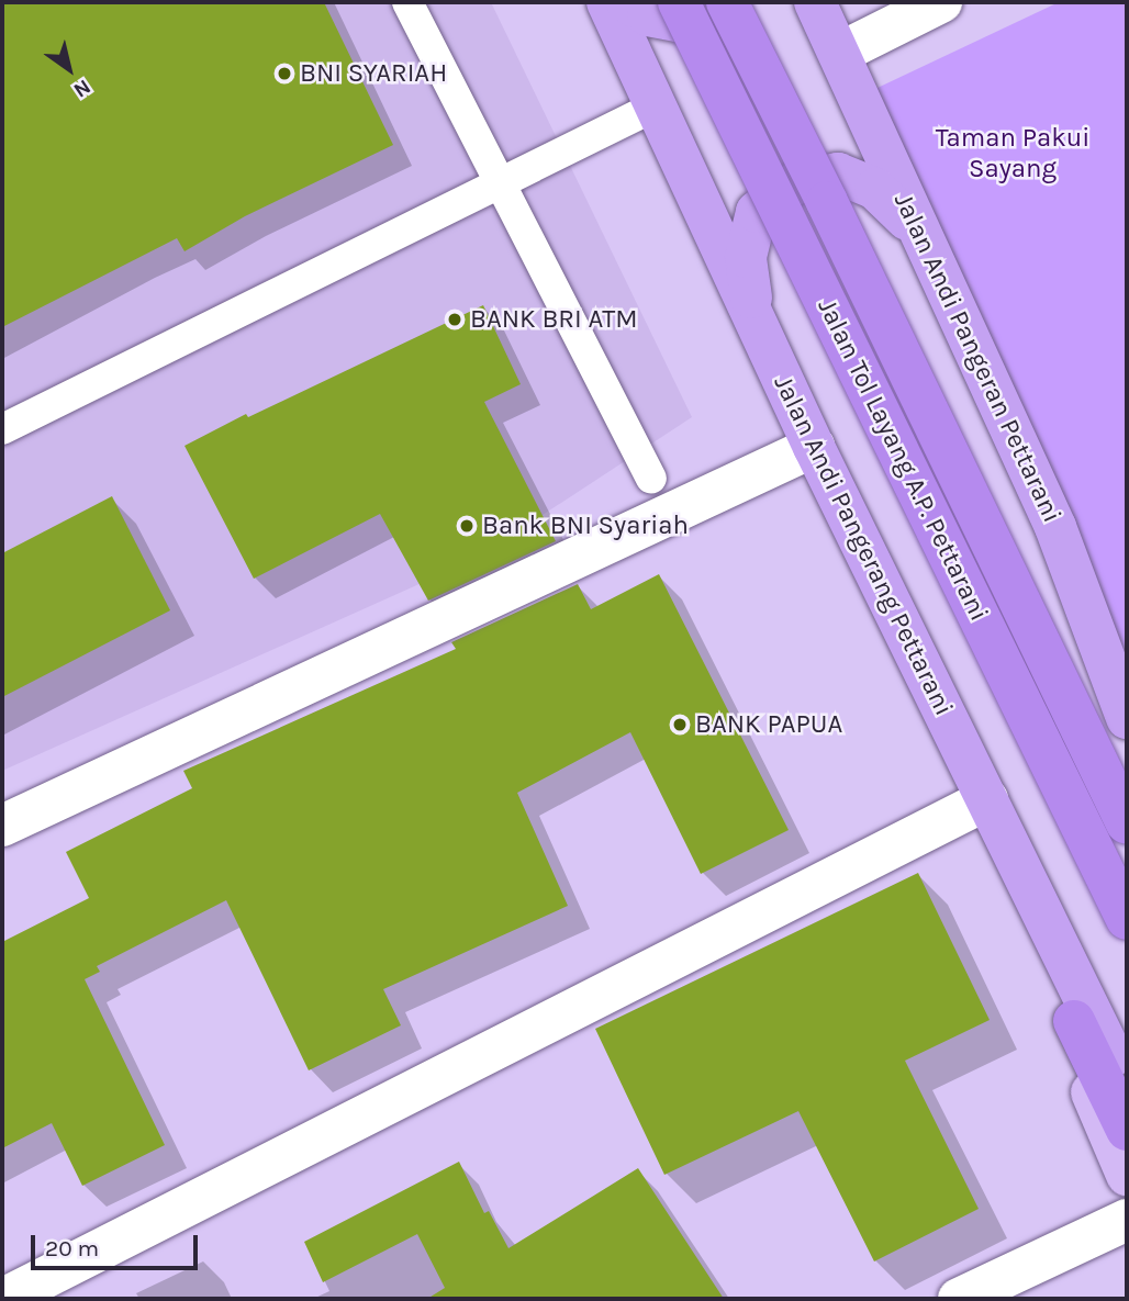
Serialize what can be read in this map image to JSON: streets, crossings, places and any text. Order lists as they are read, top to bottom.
{
  "streets": {
    "highway": ["Jalan Andi Pangeran Pettarani", "Jalan Tol Layang A.P. Pettarani", "Jalan Andi Pangerang Pettarani"]
  },
  "parks": ["Taman Pakui Sayang"],
  "places": [
    "BNI SYARIAH",
    "BANK BRI ATM",
    "Bank BNI Syariah",
    "BANK PAPUA"
  ],
  "scale_bar": "20 m",
  "north": "bottom right"
}
